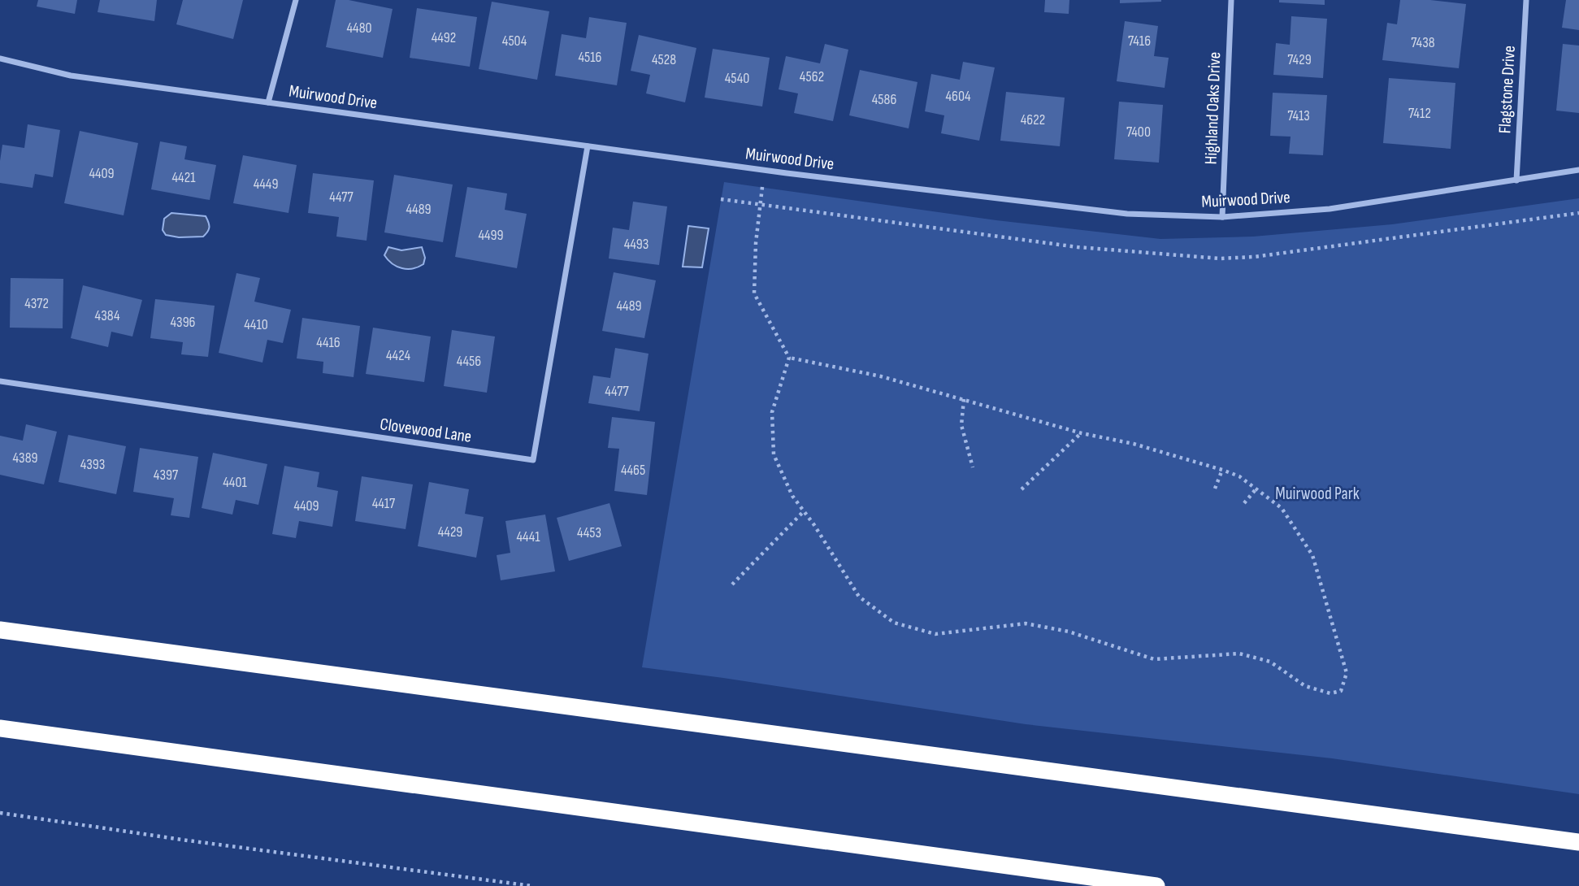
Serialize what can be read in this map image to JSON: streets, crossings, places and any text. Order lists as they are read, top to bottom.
{
  "streets": {
    "street": [
      "Flagstone Drive",
      "Muirwood Drive",
      "Highland Oaks Drive",
      "Clovewood Lane"
    ]
  },
  "crossings": [
    ["Flagstone Drive", "Muirwood Drive"],
    ["Muirwood Drive", "Highland Oaks Drive"],
    ["Muirwood Drive", "Clovewood Lane"]
  ],
  "parks": ["Muirwood Park"],
  "house_numbers": [
    "4480",
    "4492",
    "4504",
    "7416",
    "7438",
    "4516",
    "4528",
    "7429",
    "4562",
    "4540",
    "4604",
    "4586",
    "7412",
    "7413",
    "4622",
    "7400",
    "4409",
    "4421",
    "4449",
    "4477",
    "4489",
    "4499",
    "4493",
    "4372",
    "4489",
    "4384",
    "4396",
    "4410",
    "4416",
    "4424",
    "4456",
    "4477",
    "4389",
    "4393",
    "4465",
    "4397",
    "4401",
    "4417",
    "4409",
    "4429",
    "4453",
    "4441"
  ]
}
